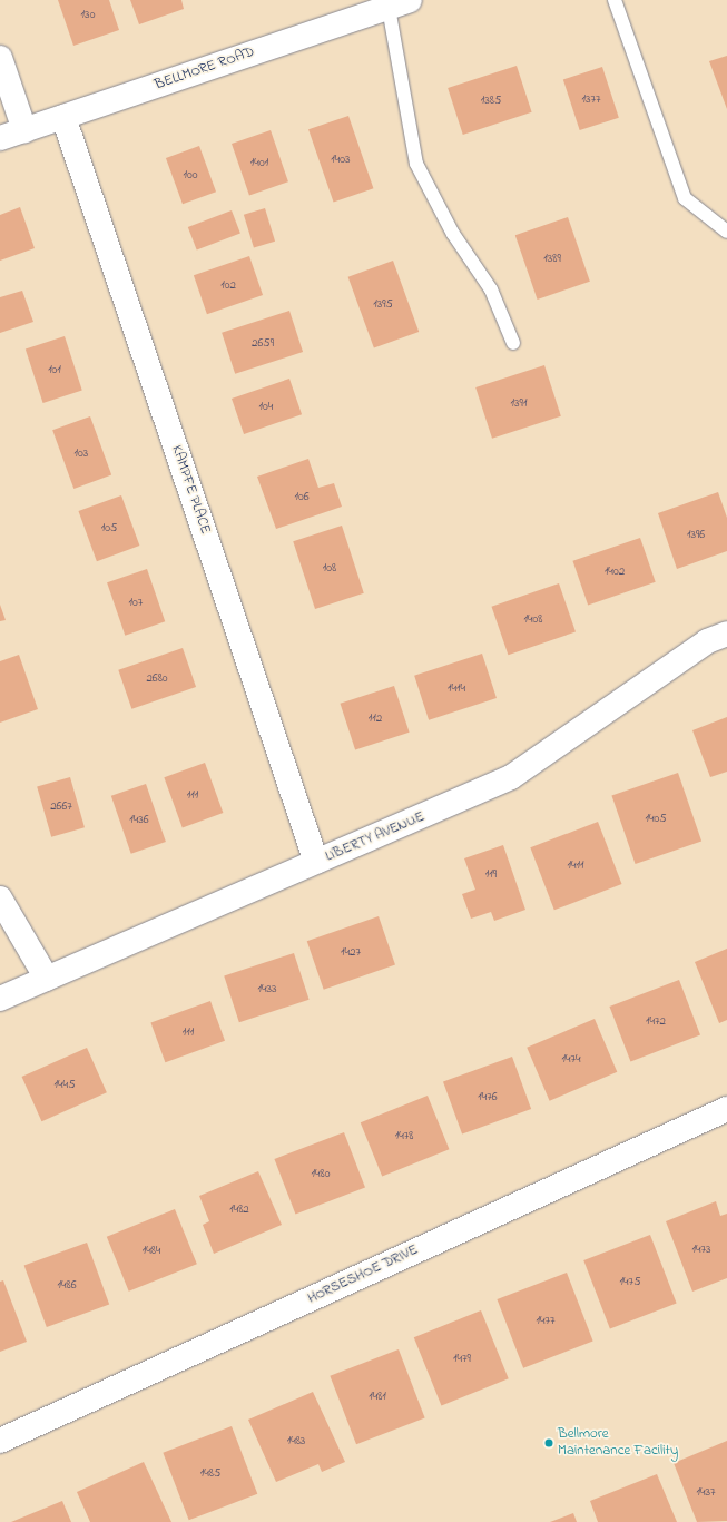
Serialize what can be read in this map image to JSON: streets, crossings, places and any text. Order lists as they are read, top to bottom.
{
  "streets": {
    "street": [
      "BELLMORE ROAD",
      "KAMPFE PLACE",
      "LIBERTY AVENUE",
      "HORSESHOE DRIVE"
    ]
  },
  "crossings": [
    ["BELLMORE ROAD", "KAMPFE PLACE"],
    ["KAMPFE PLACE", "LIBERTY AVENUE"]
  ],
  "places": ["Bellmore Maintenance Facility"],
  "house_numbers": [
    "130",
    "1377",
    "1385",
    "1403",
    "1401",
    "100",
    "1389",
    "102",
    "1395",
    "2659",
    "101",
    "1391",
    "104",
    "103",
    "106",
    "105",
    "1396",
    "108",
    "1402",
    "107",
    "1408",
    "2680",
    "1414",
    "112",
    "111",
    "2667",
    "1405",
    "1436",
    "1411",
    "119",
    "1427",
    "1433",
    "1472",
    "111",
    "1474",
    "1445",
    "1476",
    "1478",
    "1480",
    "1482",
    "1473",
    "1484",
    "1475",
    "1486",
    "1477",
    "1479",
    "1481",
    "1483",
    "1485",
    "1437"
  ]
}
